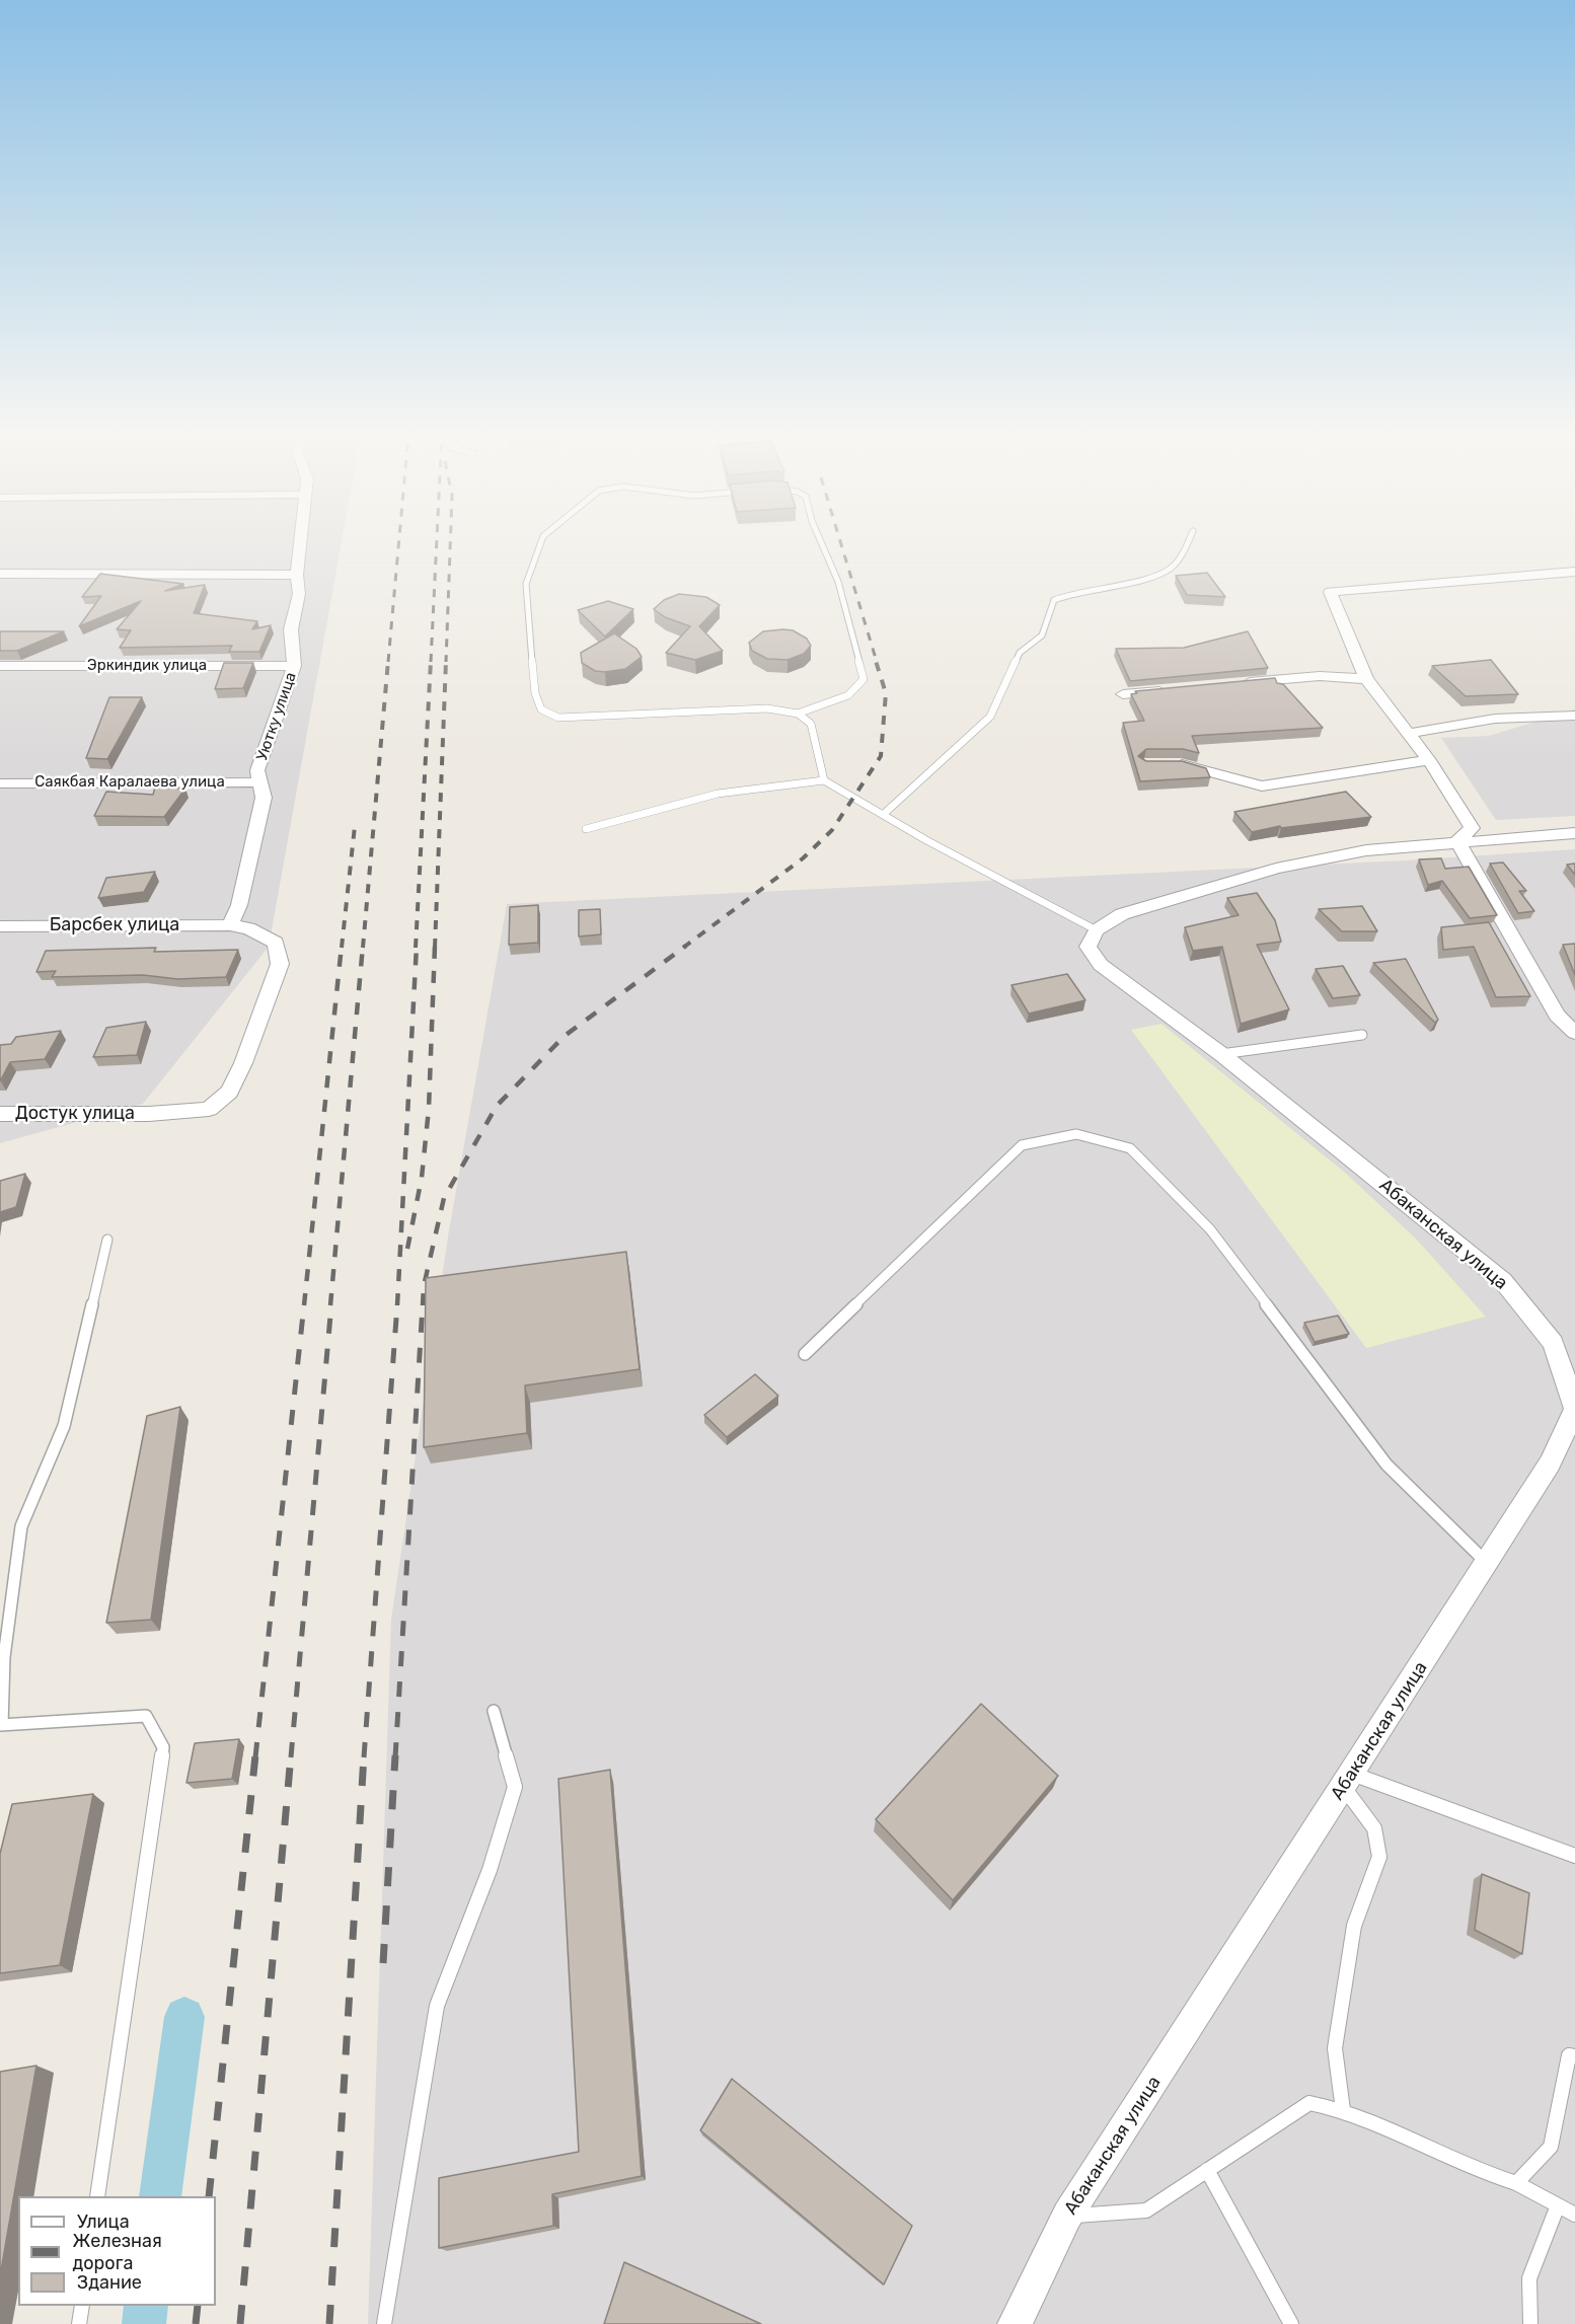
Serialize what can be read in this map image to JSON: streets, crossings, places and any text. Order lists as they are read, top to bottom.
{
  "streets": {
    "street": [
      "Эркиндик улица",
      "Уютку улица",
      "Саякбая Каралаева улица",
      "Барсбек улица",
      "Достук улица",
      "Абаканская улица"
    ]
  },
  "crossings": [
    ["Эркиндик улица", "Уютку улица"],
    ["Уютку улица", "Саякбая Каралаева улица"],
    ["Уютку улица", "Барсбек улица"],
    ["Барсбек улица", "Достук улица"]
  ],
  "legend": ["Улица", "Железная дорога", "Здание"]
}
